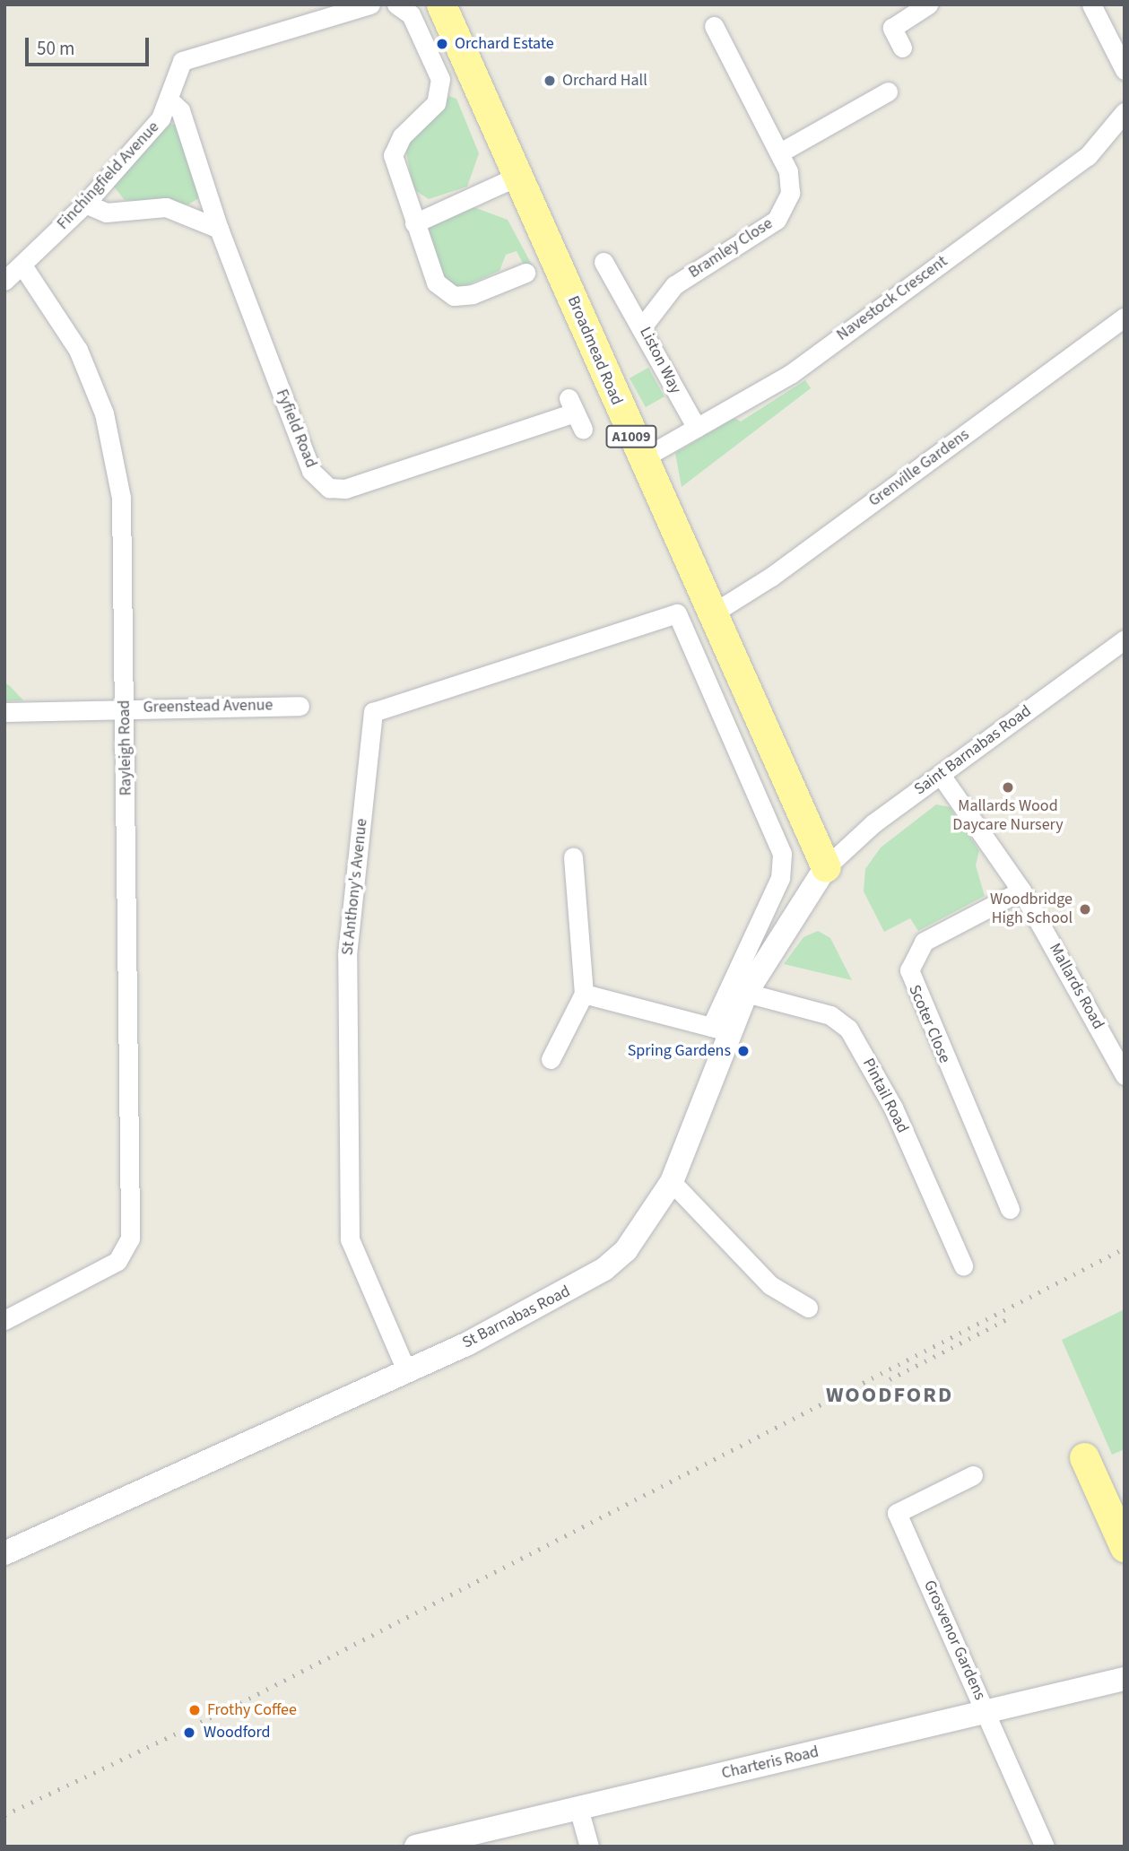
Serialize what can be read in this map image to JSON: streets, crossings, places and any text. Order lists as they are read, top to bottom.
{
  "streets": {
    "main road": ["Broadmead Road", "A1009"],
    "street": [
      "Finchingfield Avenue",
      "Bramley Close",
      "Navestock Crescent",
      "Liston Way",
      "Fyfield Road",
      "Grenville Gardens",
      "Greenstead Avenue",
      "Rayleigh Road",
      "Saint Barnabas Road",
      "St Anthony's Avenue",
      "Mallards Road",
      "Scoter Close",
      "Pintail Road",
      "St Barnabas Road",
      "Grosvenor Gardens",
      "Charteris Road"
    ]
  },
  "crossings": [
    ["Finchingfield Avenue", "Fyfield Road"],
    ["Finchingfield Avenue", "Rayleigh Road"],
    ["Bramley Close", "Liston Way"],
    ["Navestock Crescent", "Broadmead Road"],
    ["Navestock Crescent", "Liston Way"],
    ["Broadmead Road", "Grenville Gardens"],
    ["Broadmead Road", "Saint Barnabas Road"],
    ["Broadmead Road", "St Anthony's Avenue"],
    ["Broadmead Road", "St Barnabas Road"],
    ["Grenville Gardens", "St Anthony's Avenue"],
    ["Greenstead Avenue", "Rayleigh Road"],
    ["Saint Barnabas Road", "Mallards Road"],
    ["Saint Barnabas Road", "St Barnabas Road"],
    ["St Anthony's Avenue", "St Barnabas Road"],
    ["Mallards Road", "Scoter Close"],
    ["Pintail Road", "St Barnabas Road"],
    ["Grosvenor Gardens", "Charteris Road"]
  ],
  "districts": ["WOODFORD"],
  "places": [
    "Orchard Estate",
    "Orchard Hall",
    "Mallards Wood Daycare Nursery",
    "Woodbridge High School",
    "Spring Gardens",
    "Frothy Coffee",
    "Woodford"
  ],
  "scale_bar": "50 m"
}
